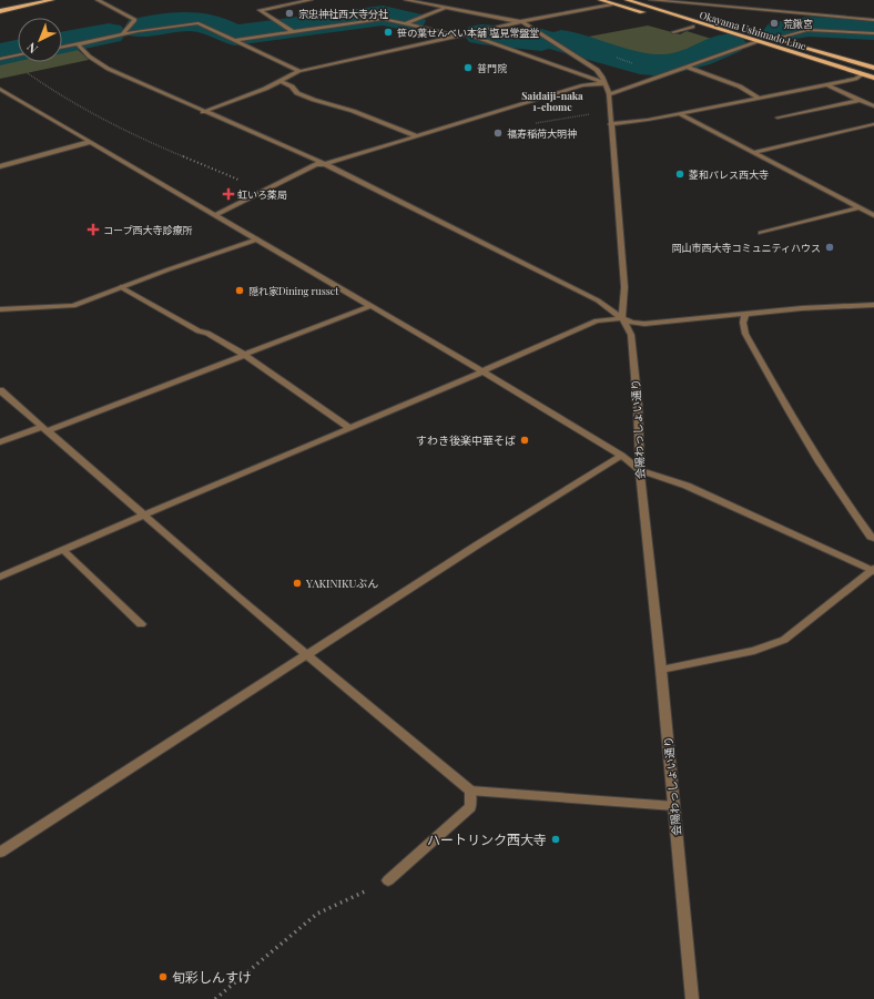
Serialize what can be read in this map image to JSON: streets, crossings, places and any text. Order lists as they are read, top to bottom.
{
  "streets": {
    "main road": ["Okayama Ushimado Line"],
    "street": ["会陽わっしょい通り"]
  },
  "districts": ["Saidaiji-naka 1-chome"],
  "places": {
    "other": [
      "宗忠神社西大寺分社",
      "荒鍬宮",
      "笹の葉せんべい本舗 塩見常盤堂",
      "普門院",
      "福寿稲荷大明神",
      "菱和パレス西大寺",
      "岡山市西大寺コミュニティハウス",
      "隠れ家Dining russet",
      "すわき後楽中華そば",
      "YAKINIKUぶん",
      "ハートリンク西大寺",
      "旬彩しんすけ"
    ],
    "health": ["虹いろ薬局", "コープ西大寺診療所"]
  },
  "north": "bottom left"
}
